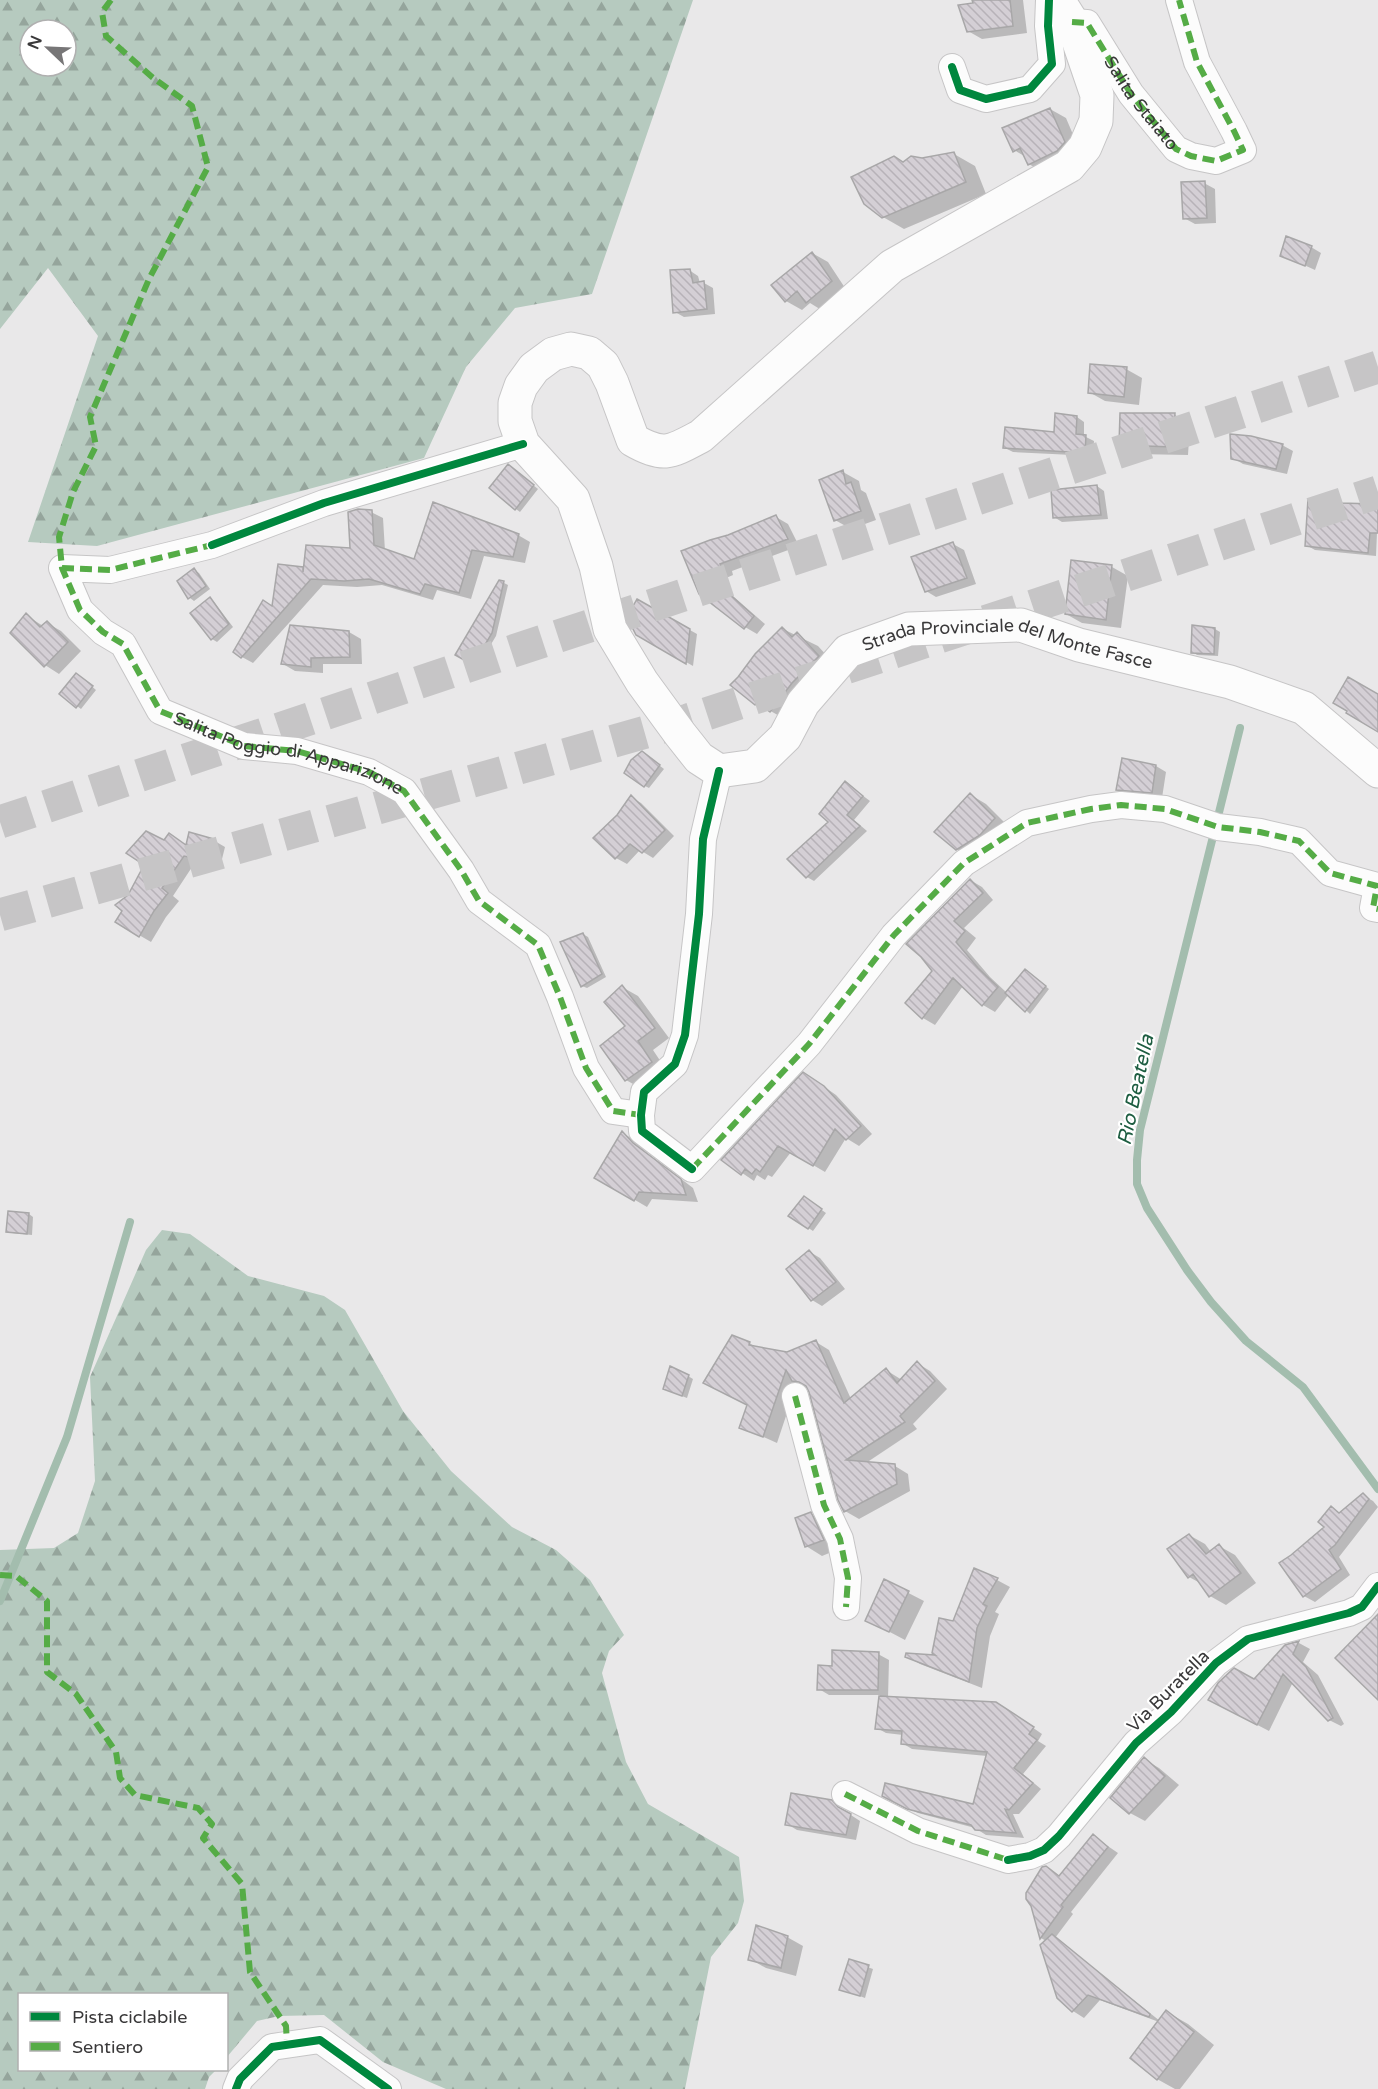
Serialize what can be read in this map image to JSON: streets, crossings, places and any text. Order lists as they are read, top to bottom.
{
  "streets": {
    "main road": ["Strada Provinciale del Monte Fasce"],
    "street": ["Salita Staiato", "Salita Poggio di Apparizione", "Via Buratella"]
  },
  "water": ["Rio Beatella"],
  "legend": ["Pista ciclabile", "Sentiero"],
  "north": "top left"
}
